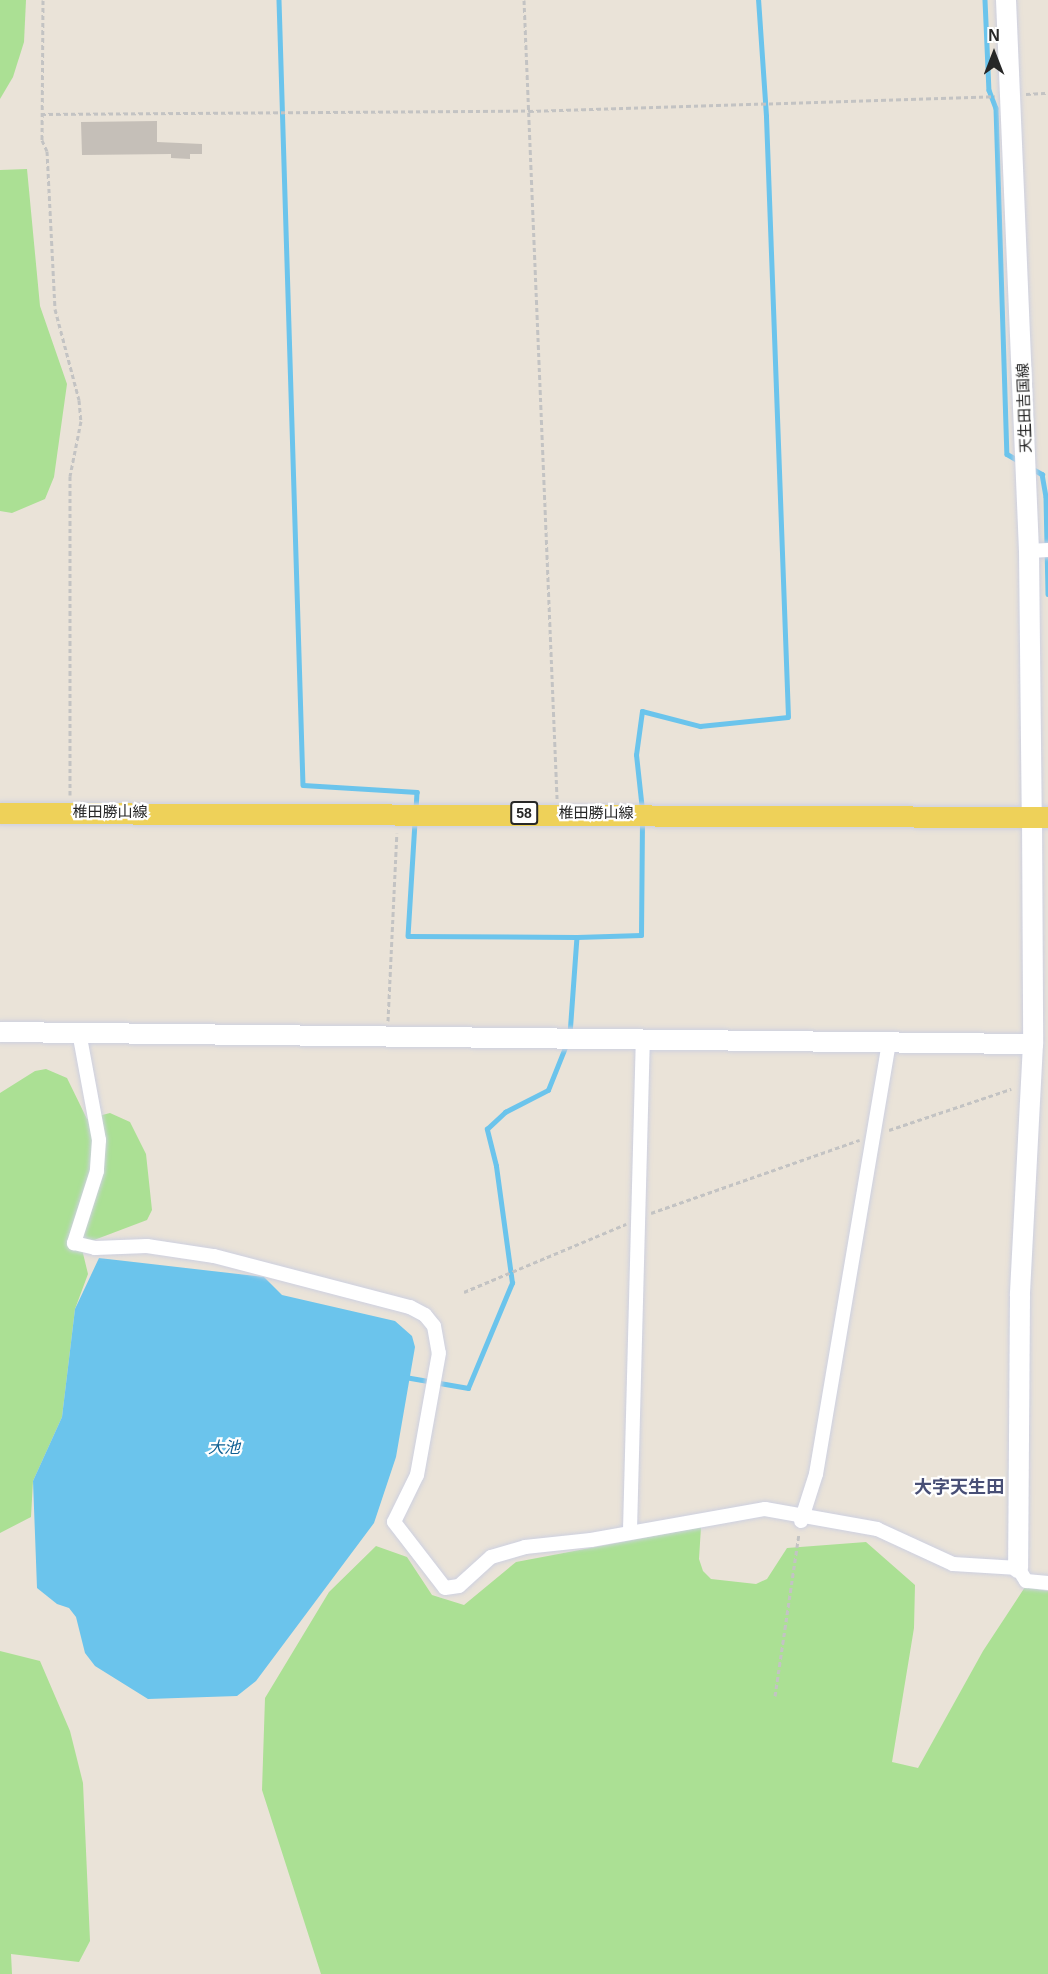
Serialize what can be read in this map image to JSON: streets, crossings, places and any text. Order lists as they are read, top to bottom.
{
  "streets": {
    "main road": ["椎田勝山線", "58"],
    "street": ["天生田吉国線"]
  },
  "crossings": [
    ["天生田吉国線", "椎田勝山線"]
  ],
  "districts": ["大字天生田"],
  "water": ["大池"],
  "north": "top"
}
